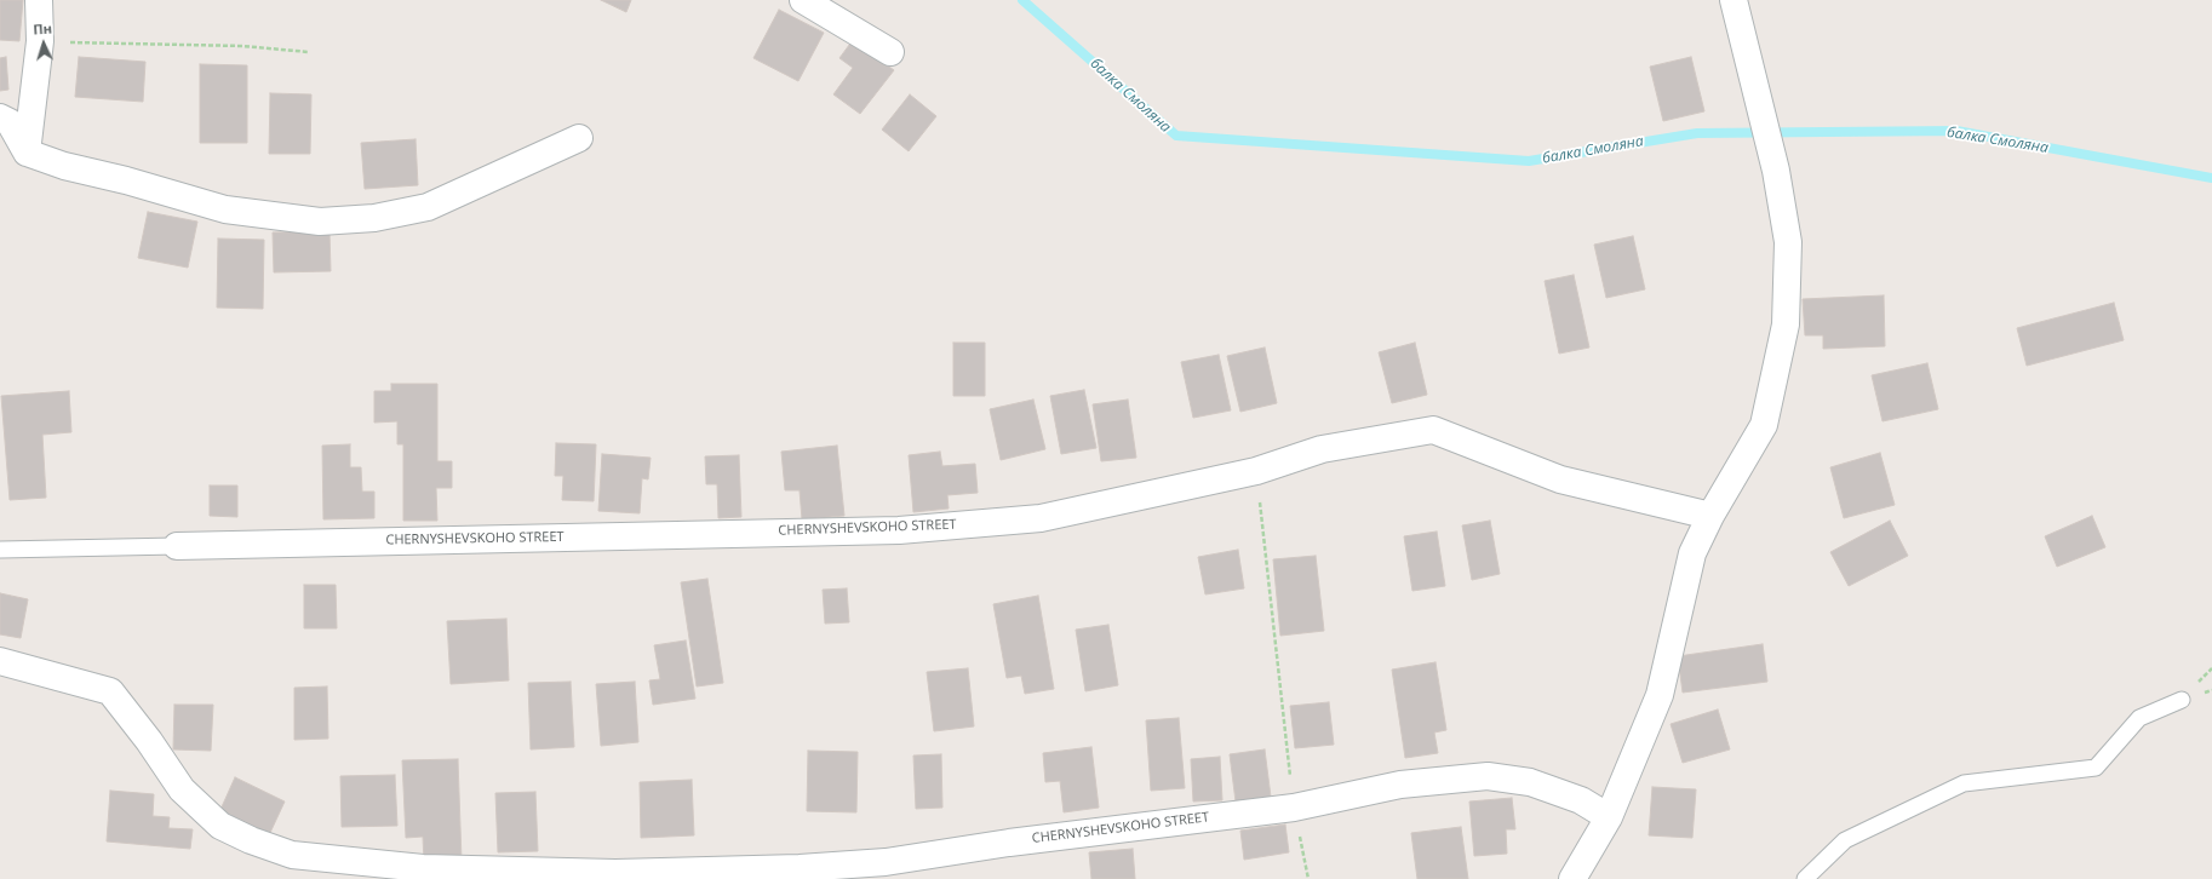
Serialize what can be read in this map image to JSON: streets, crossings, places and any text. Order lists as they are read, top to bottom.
{
  "streets": {
    "street": ["CHERNYSHEVSKOHO STREET"]
  },
  "water": ["балка Смоляна"],
  "north": "top"
}
